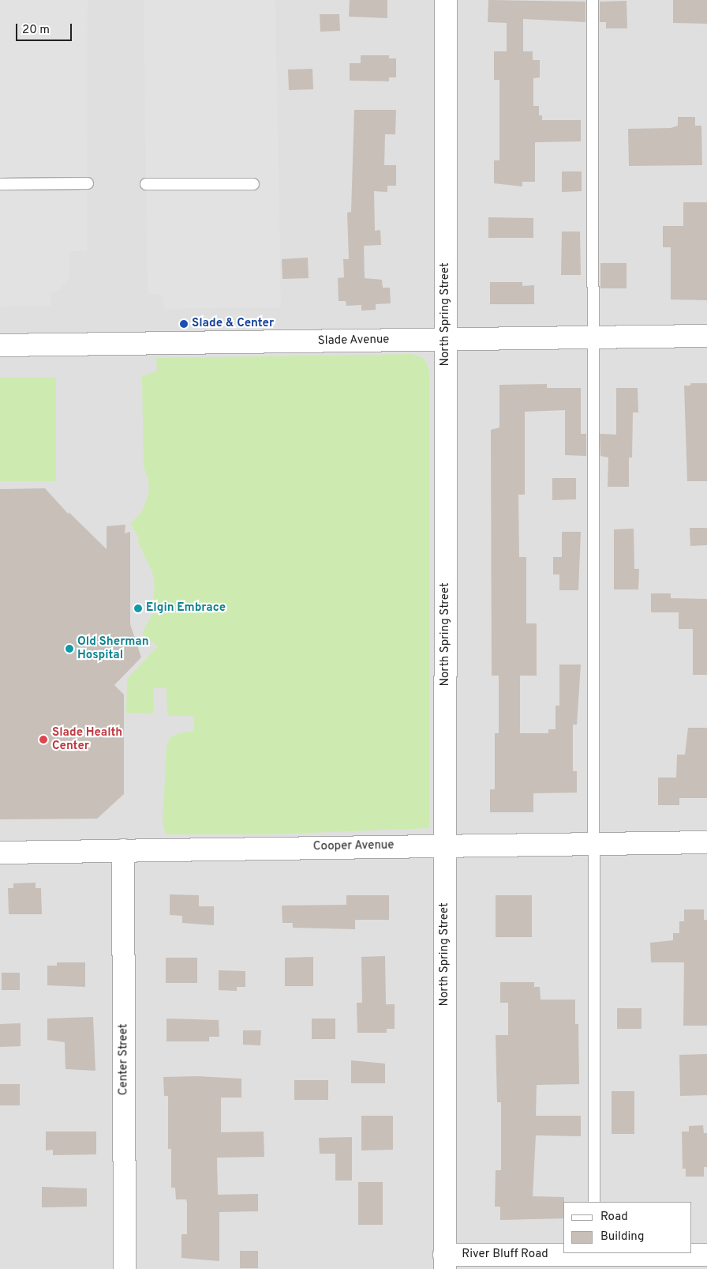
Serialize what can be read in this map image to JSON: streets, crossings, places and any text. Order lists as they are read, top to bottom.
{
  "streets": {
    "street": [
      "North Spring Street",
      "Slade Avenue",
      "Cooper Avenue",
      "Center Street",
      "River Bluff Road"
    ]
  },
  "crossings": [
    ["North Spring Street", "Slade Avenue"],
    ["North Spring Street", "Cooper Avenue"],
    ["North Spring Street", "River Bluff Road"],
    ["Cooper Avenue", "Center Street"]
  ],
  "places": [
    "Slade & Center",
    "Elgin Embrace",
    "Old Sherman Hospital",
    "Slade Health Center"
  ],
  "legend": ["Road", "Building"],
  "scale_bar": "20 m"
}
